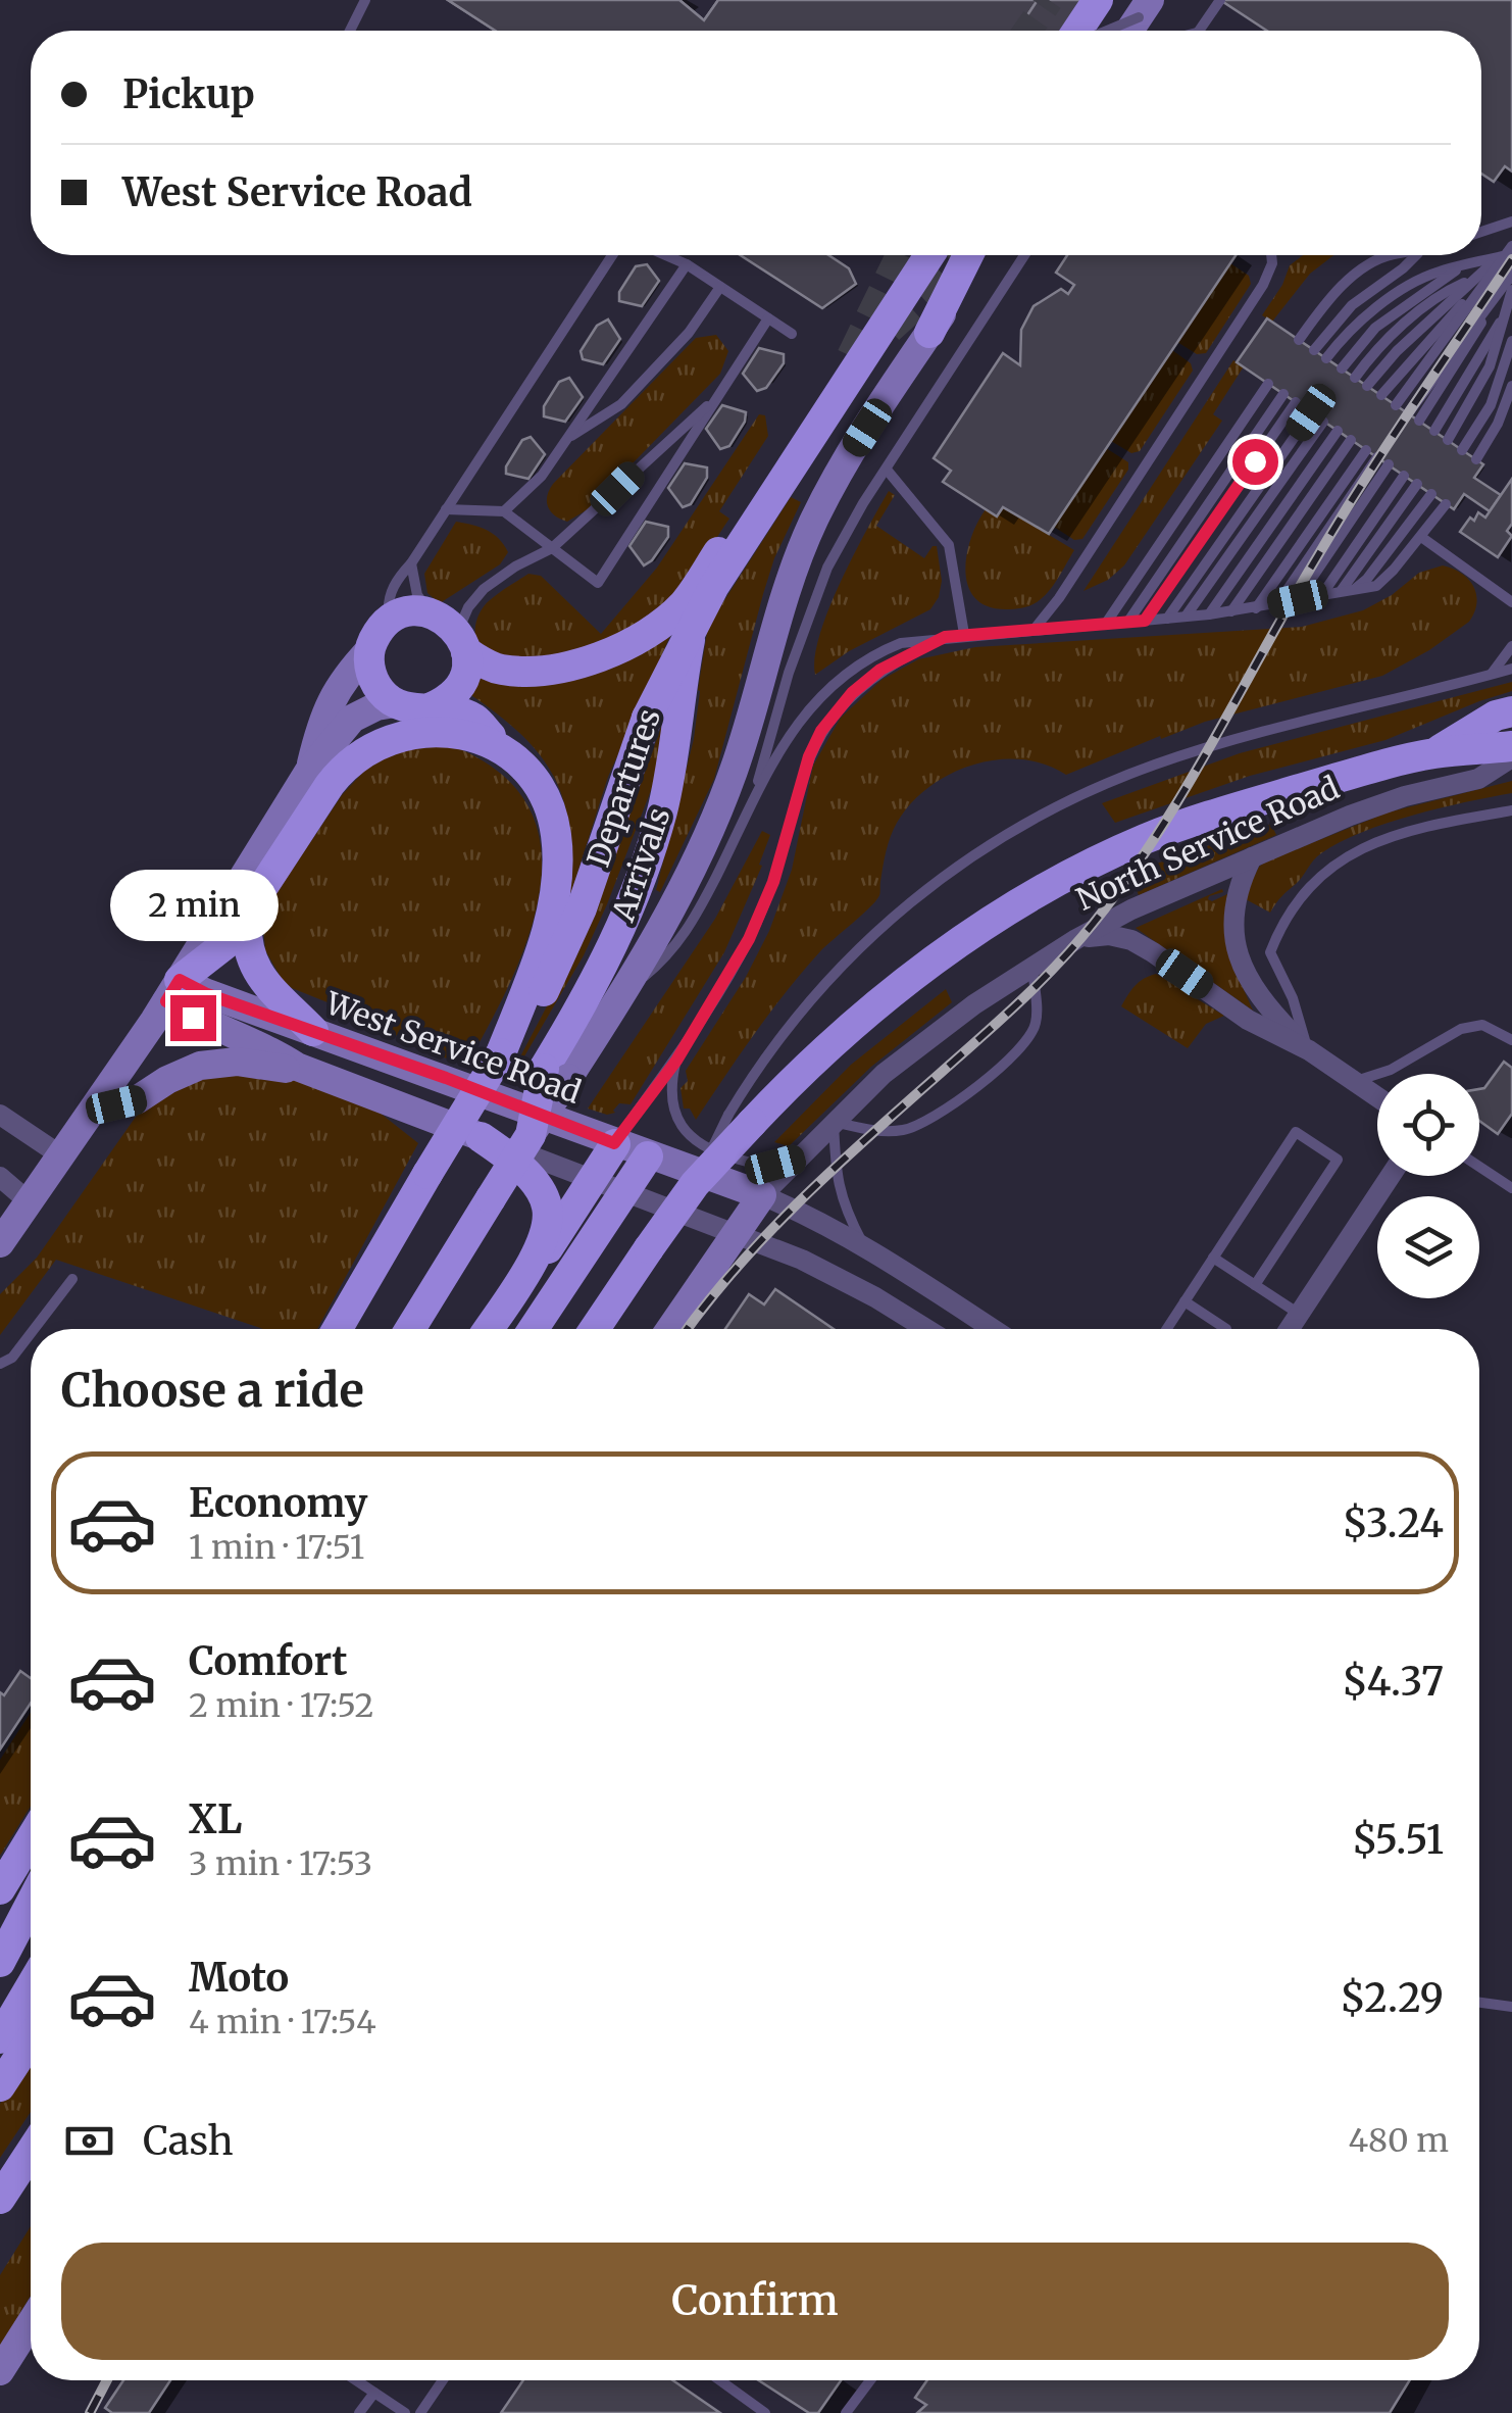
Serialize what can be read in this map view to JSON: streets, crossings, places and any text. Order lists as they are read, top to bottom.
{
  "streets": {
    "main road": ["Departures", "Arrivals"],
    "street": ["North Service Road", "West Service Road"]
  },
  "crossings": [
    ["North Service Road", "West Service Road"]
  ],
  "page": {
    "banner": ["Pickup", "West Service Road"],
    "bubble": "2 min",
    "heading": "Choose a ride",
    "list": [
      {
        "name": "Economy",
        "note": "1 min · 17:51",
        "value": "$3.24"
      },
      {
        "name": "Comfort",
        "note": "2 min · 17:52",
        "value": "$4.37"
      },
      {
        "name": "XL",
        "note": "3 min · 17:53",
        "value": "$5.51"
      },
      {
        "name": "Moto",
        "note": "4 min · 17:54",
        "value": "$2.29"
      }
    ],
    "pay": ["Cash", "480 m"],
    "buttons": "Confirm"
  }
}
